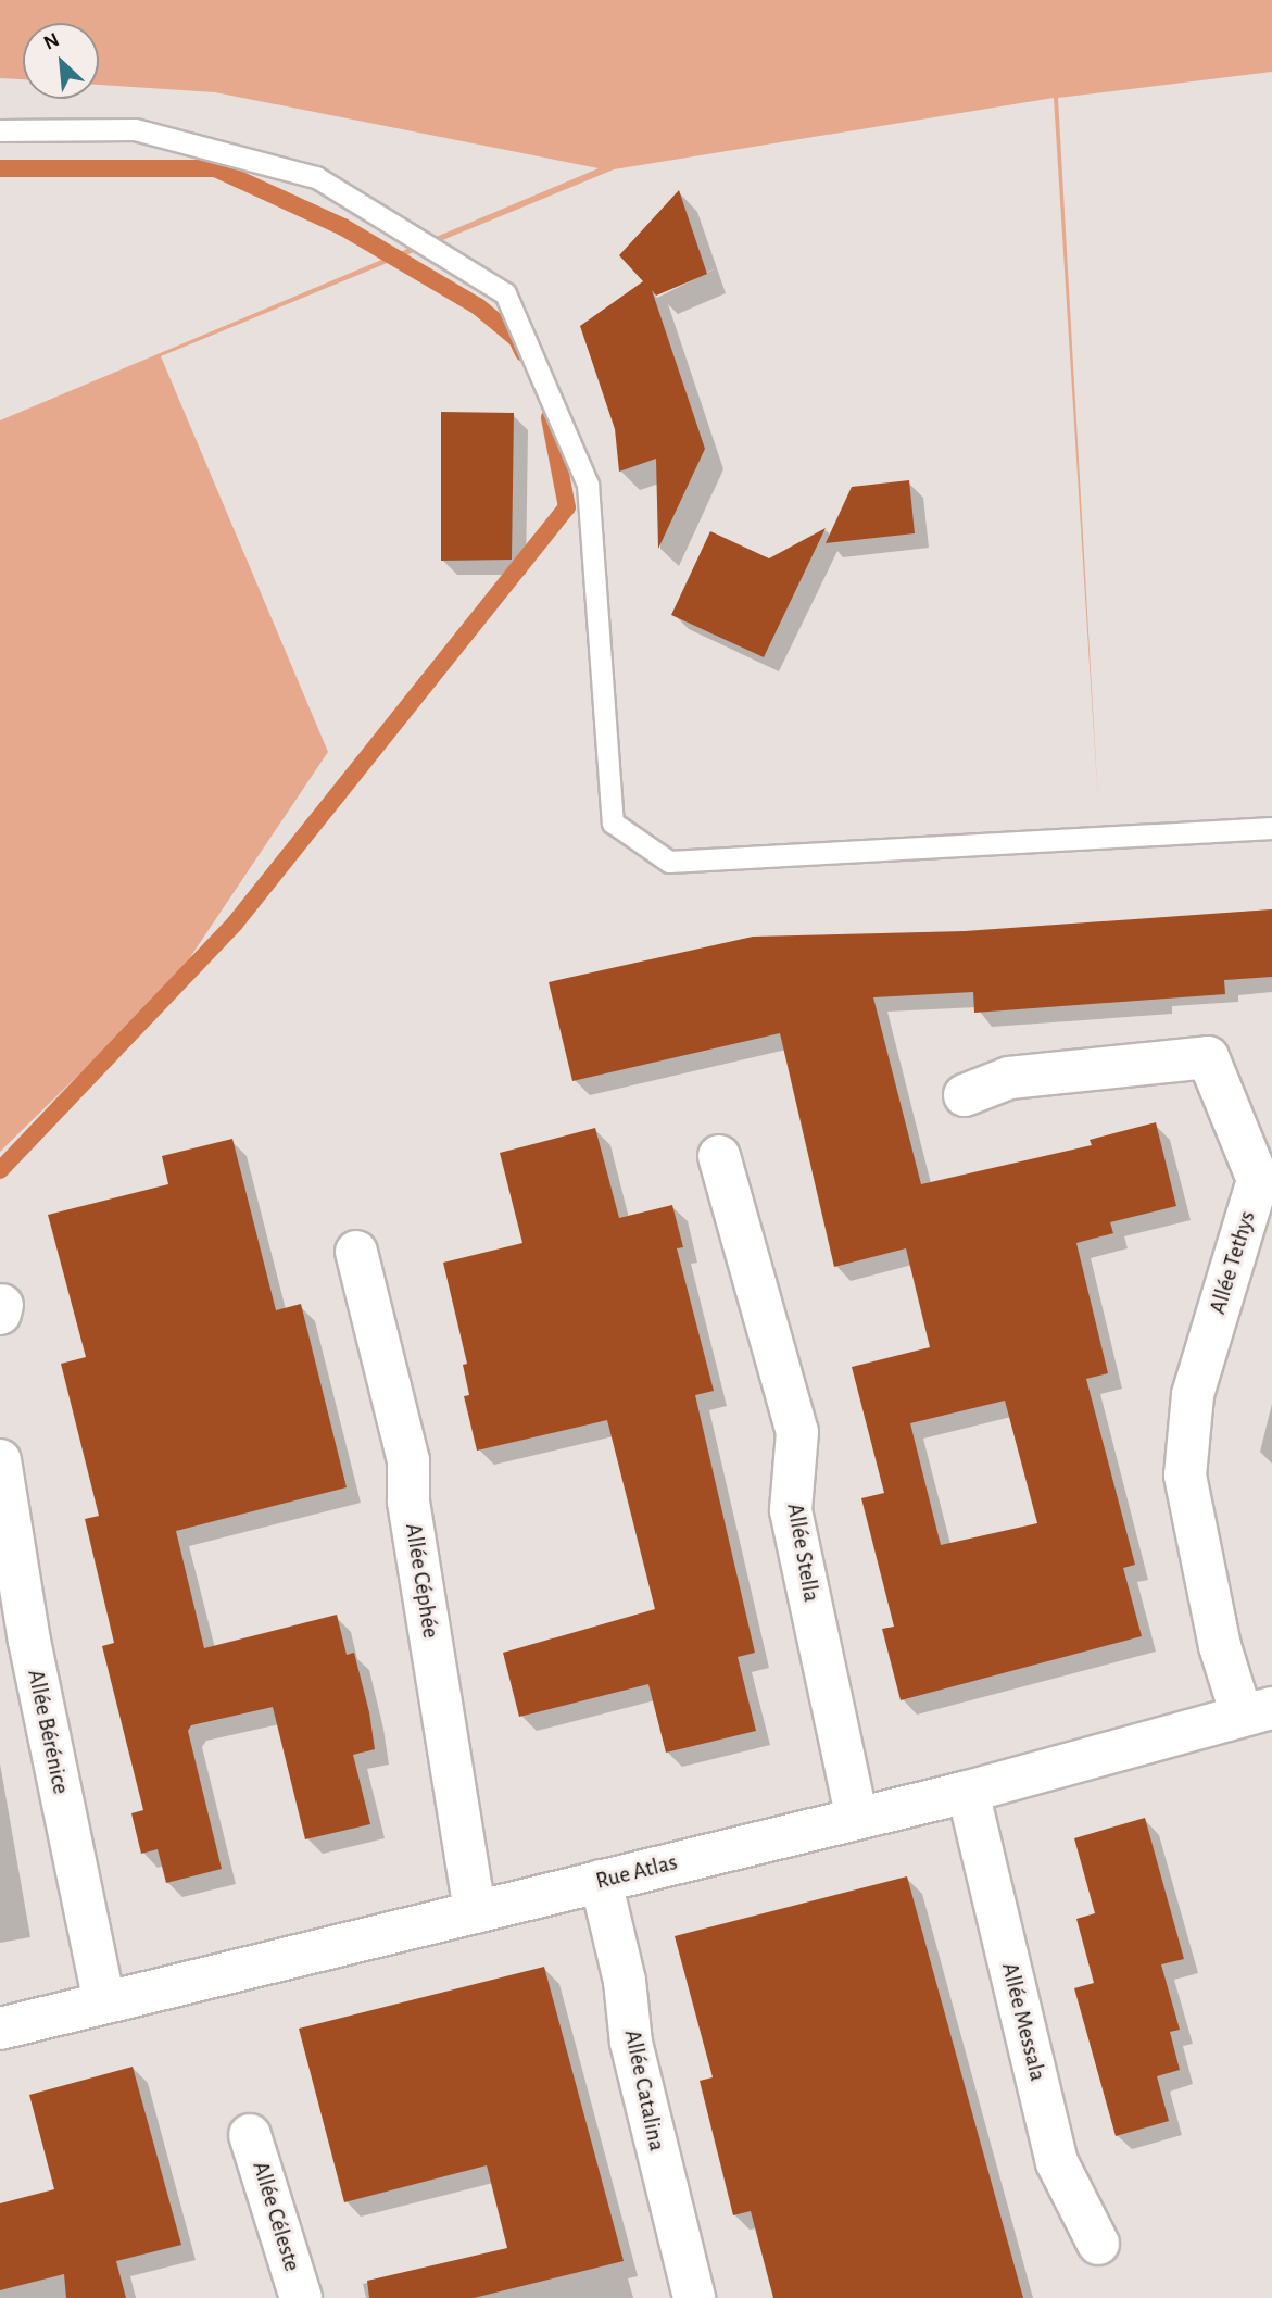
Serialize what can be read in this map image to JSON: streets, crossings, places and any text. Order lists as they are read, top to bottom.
{
  "streets": {
    "street": [
      "Allée Tethys",
      "Allée Stella",
      "Allée Céphée",
      "Allée Bérénice",
      "Rue Atlas",
      "Allée Messala",
      "Allée Catalina",
      "Allée Céleste"
    ]
  },
  "crossings": [
    ["Allée Tethys", "Rue Atlas"],
    ["Allée Stella", "Rue Atlas"],
    ["Allée Céphée", "Rue Atlas"],
    ["Allée Bérénice", "Rue Atlas"],
    ["Rue Atlas", "Allée Messala"],
    ["Rue Atlas", "Allée Catalina"]
  ],
  "north": "top left"
}
